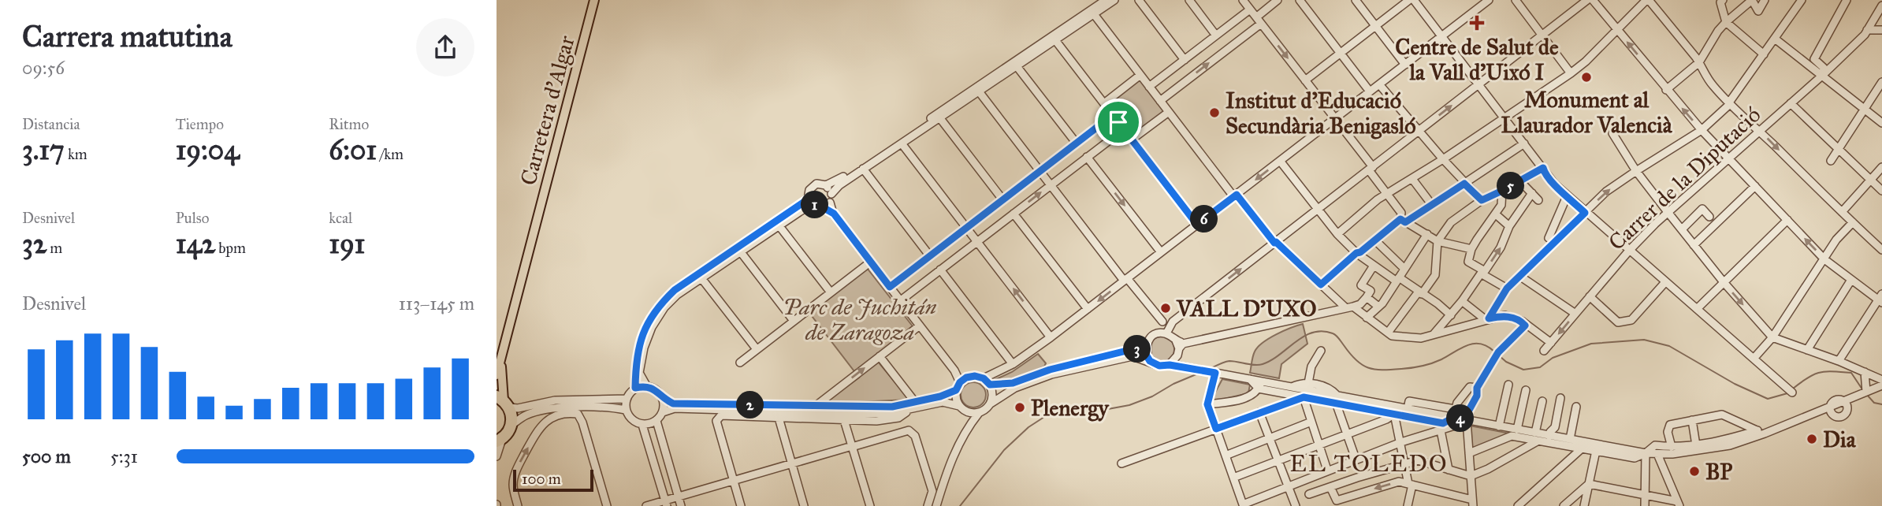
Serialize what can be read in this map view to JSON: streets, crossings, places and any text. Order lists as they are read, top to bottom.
{
  "streets": {
    "main road": ["Carretera d'Algar"],
    "street": ["Carrer de la Diputació"]
  },
  "districts": ["EL TOLEDO"],
  "parks": ["Parc de Juchitán de Zaragoza"],
  "places": {
    "health": ["Centre de Salut de la Vall d'Uixó I"],
    "other": [
      "Monument al Llaurador Valencià",
      "Institut d'Educació Secundària Benigasló",
      "VALL D'UXO",
      "Plenergy",
      "Dia",
      "BP"
    ]
  },
  "scale_bar": "100 m",
  "page": {
    "heading": ["Carrera matutina", "09:56"],
    "stats": [
      ["Distancia", "3.17 km"],
      ["Tiempo", "19:04"],
      ["Ritmo", "6:01 /km"],
      ["Desnivel", "32 m"],
      ["Pulso", "142 bpm"],
      ["kcal", "191"]
    ],
    "pins": [
      "5",
      "1",
      "6",
      "3",
      "2",
      "4"
    ],
    "chart": ["Desnivel", "113–145 m"],
    "list": [
      {
        "name": "500 m",
        "note": "5:31"
      }
    ],
    "scale": "100 m"
  }
}
